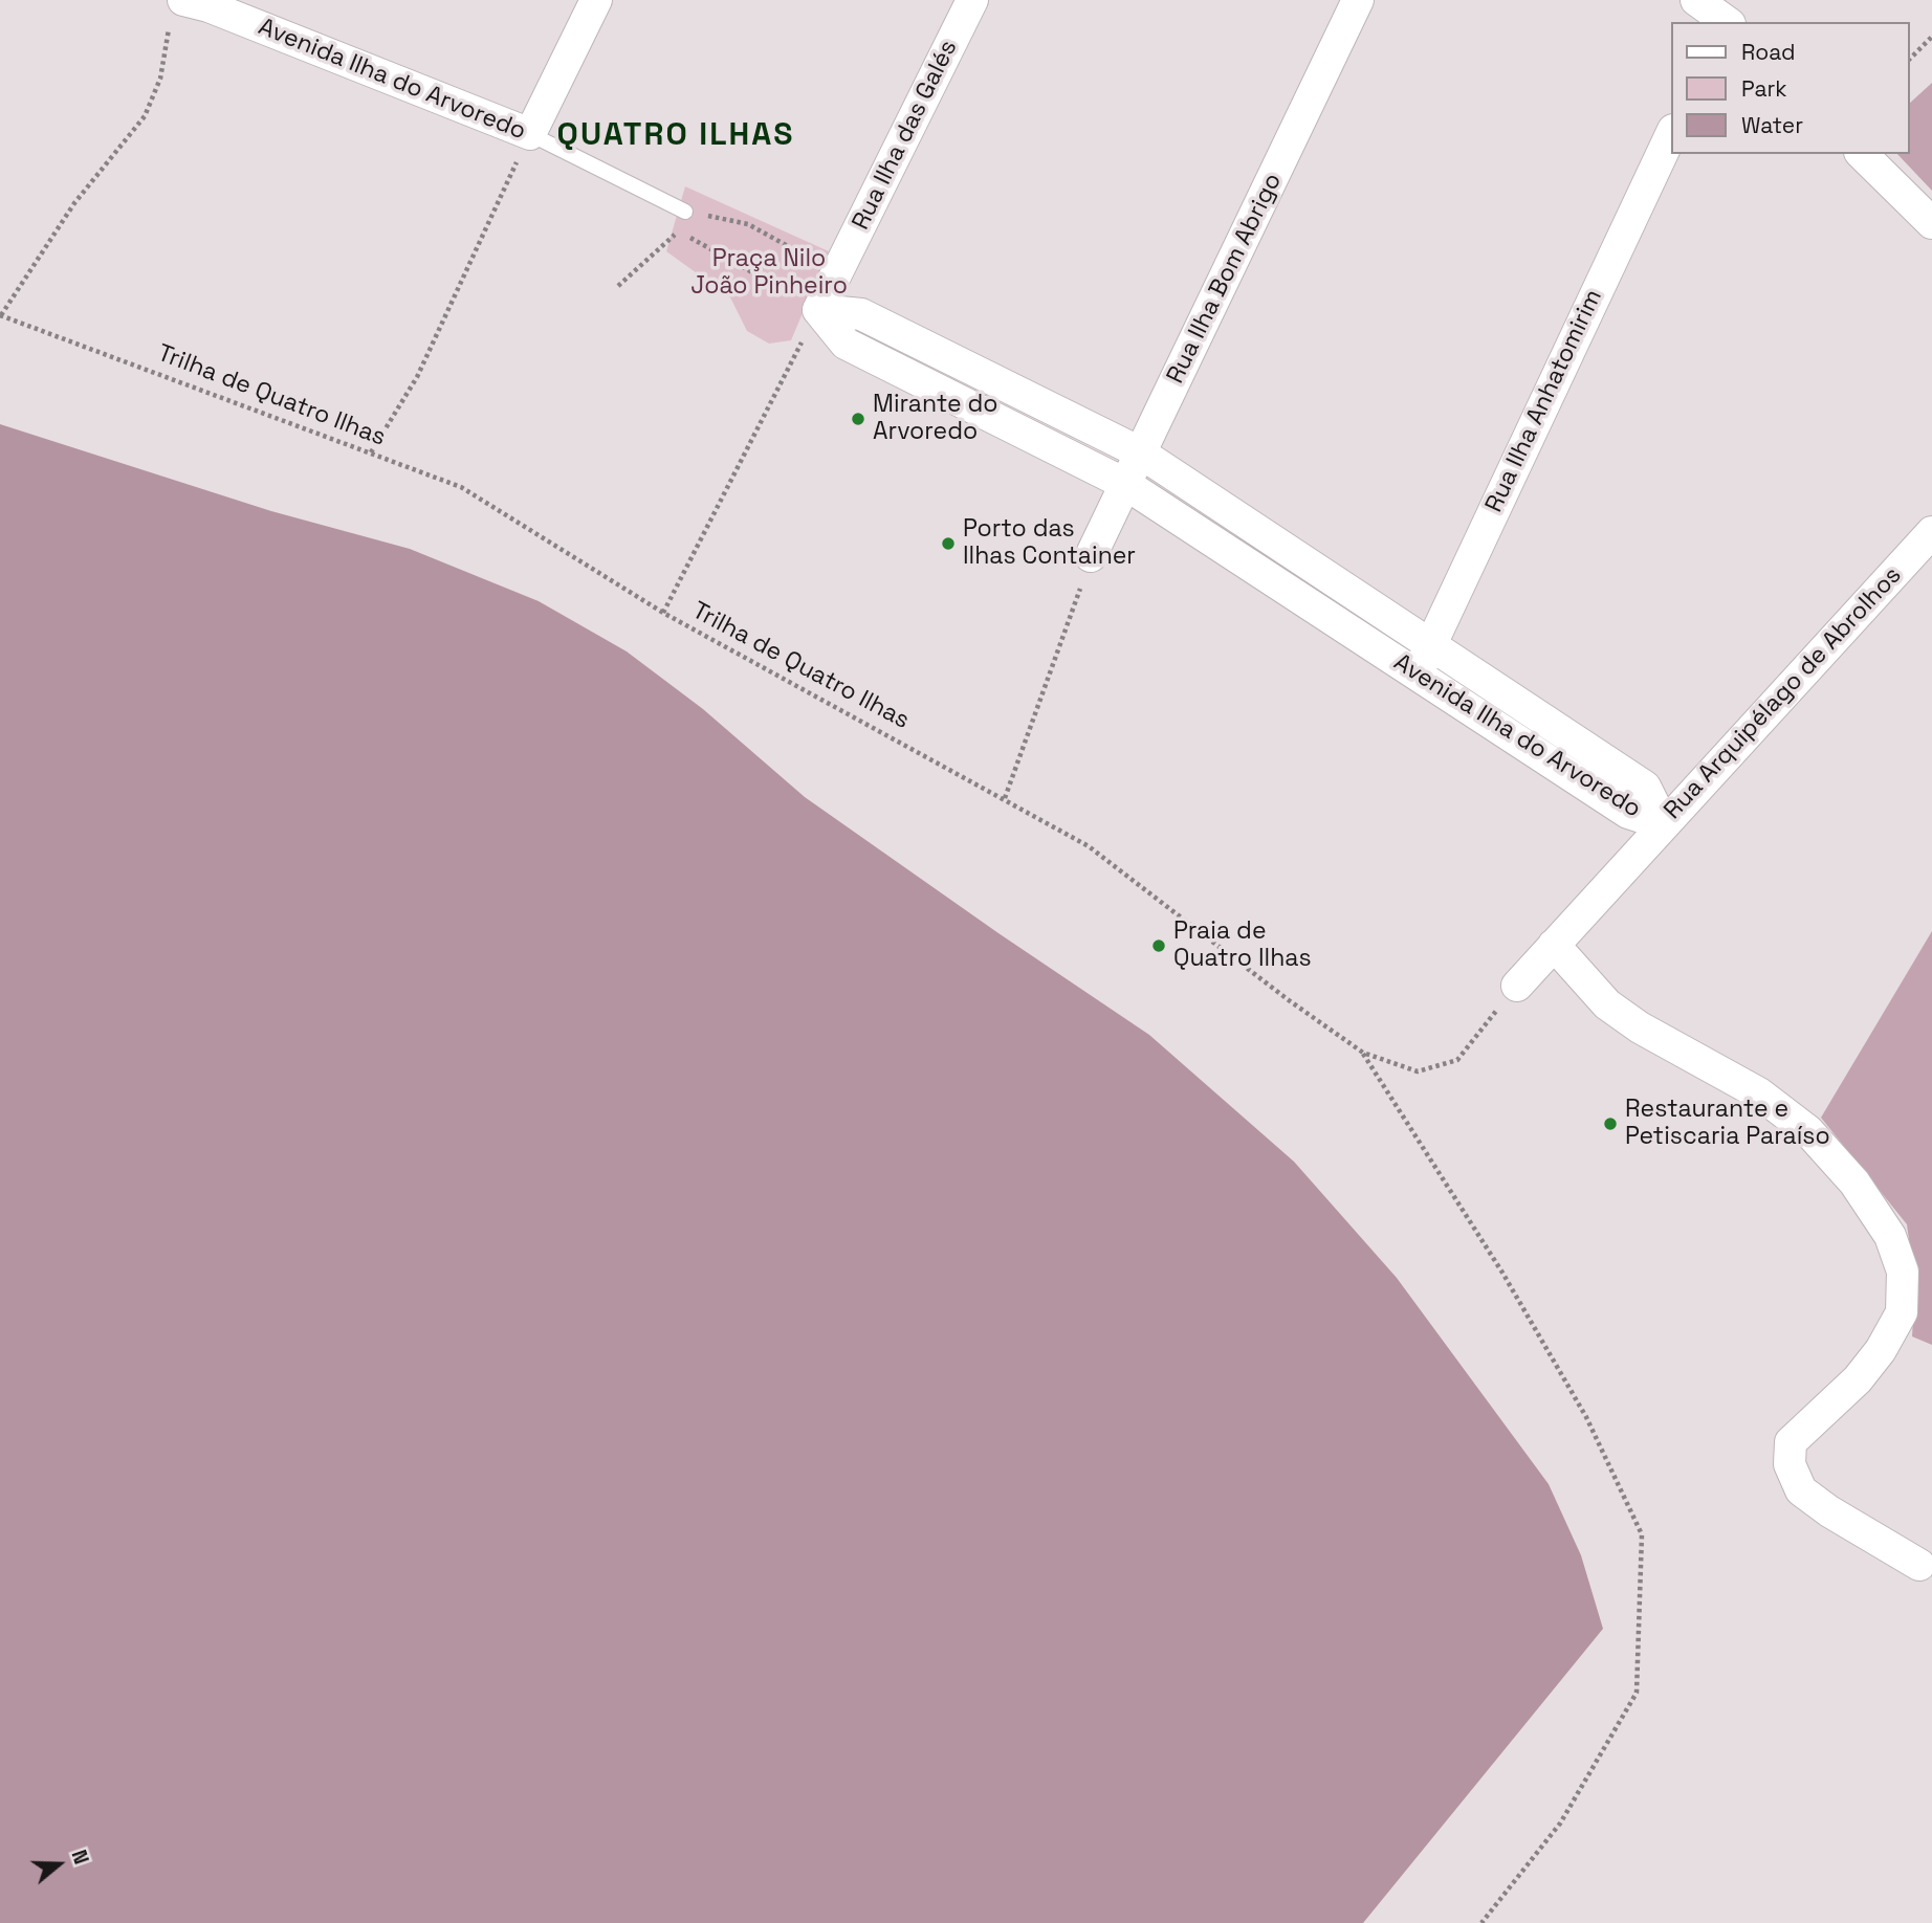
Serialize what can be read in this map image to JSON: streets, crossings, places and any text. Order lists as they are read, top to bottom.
{
  "streets": {
    "street": [
      "Avenida Ilha do Arvoredo",
      "Rua Ilha das Galés",
      "Rua Ilha Bom Abrigo",
      "Rua Ilha Anhatomirim",
      "Rua Arquipélago de Abrolhos"
    ],
    "path": ["Trilha de Quatro Ilhas"]
  },
  "crossings": [
    ["Avenida Ilha do Arvoredo", "Rua Ilha das Galés"],
    ["Avenida Ilha do Arvoredo", "Rua Ilha Bom Abrigo"],
    ["Avenida Ilha do Arvoredo", "Rua Ilha Anhatomirim"],
    ["Avenida Ilha do Arvoredo", "Rua Arquipélago de Abrolhos"],
    ["Trilha de Quatro Ilhas", "Rua Arquipélago de Abrolhos"]
  ],
  "districts": ["QUATRO ILHAS"],
  "parks": ["Praça Nilo João Pinheiro"],
  "places": [
    "Mirante do Arvoredo",
    "Porto das Ilhas Container",
    "Praia de Quatro Ilhas",
    "Restaurante e Petiscaria Paraíso"
  ],
  "legend": ["Road", "Park", "Water"],
  "north": "right"
}
